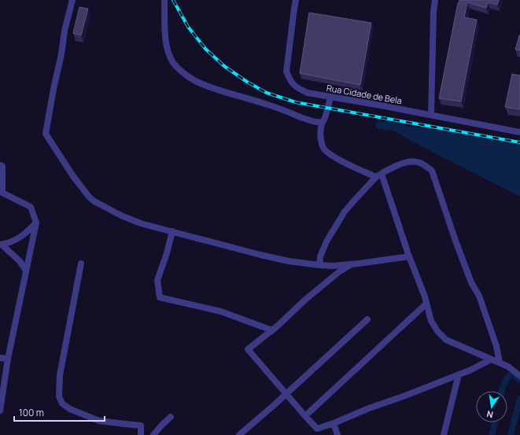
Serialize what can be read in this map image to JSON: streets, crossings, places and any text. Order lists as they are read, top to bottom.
{
  "streets": {
    "street": ["Rua Cidade de Bela"]
  },
  "scale_bar": "100 m",
  "north": "bottom"
}
